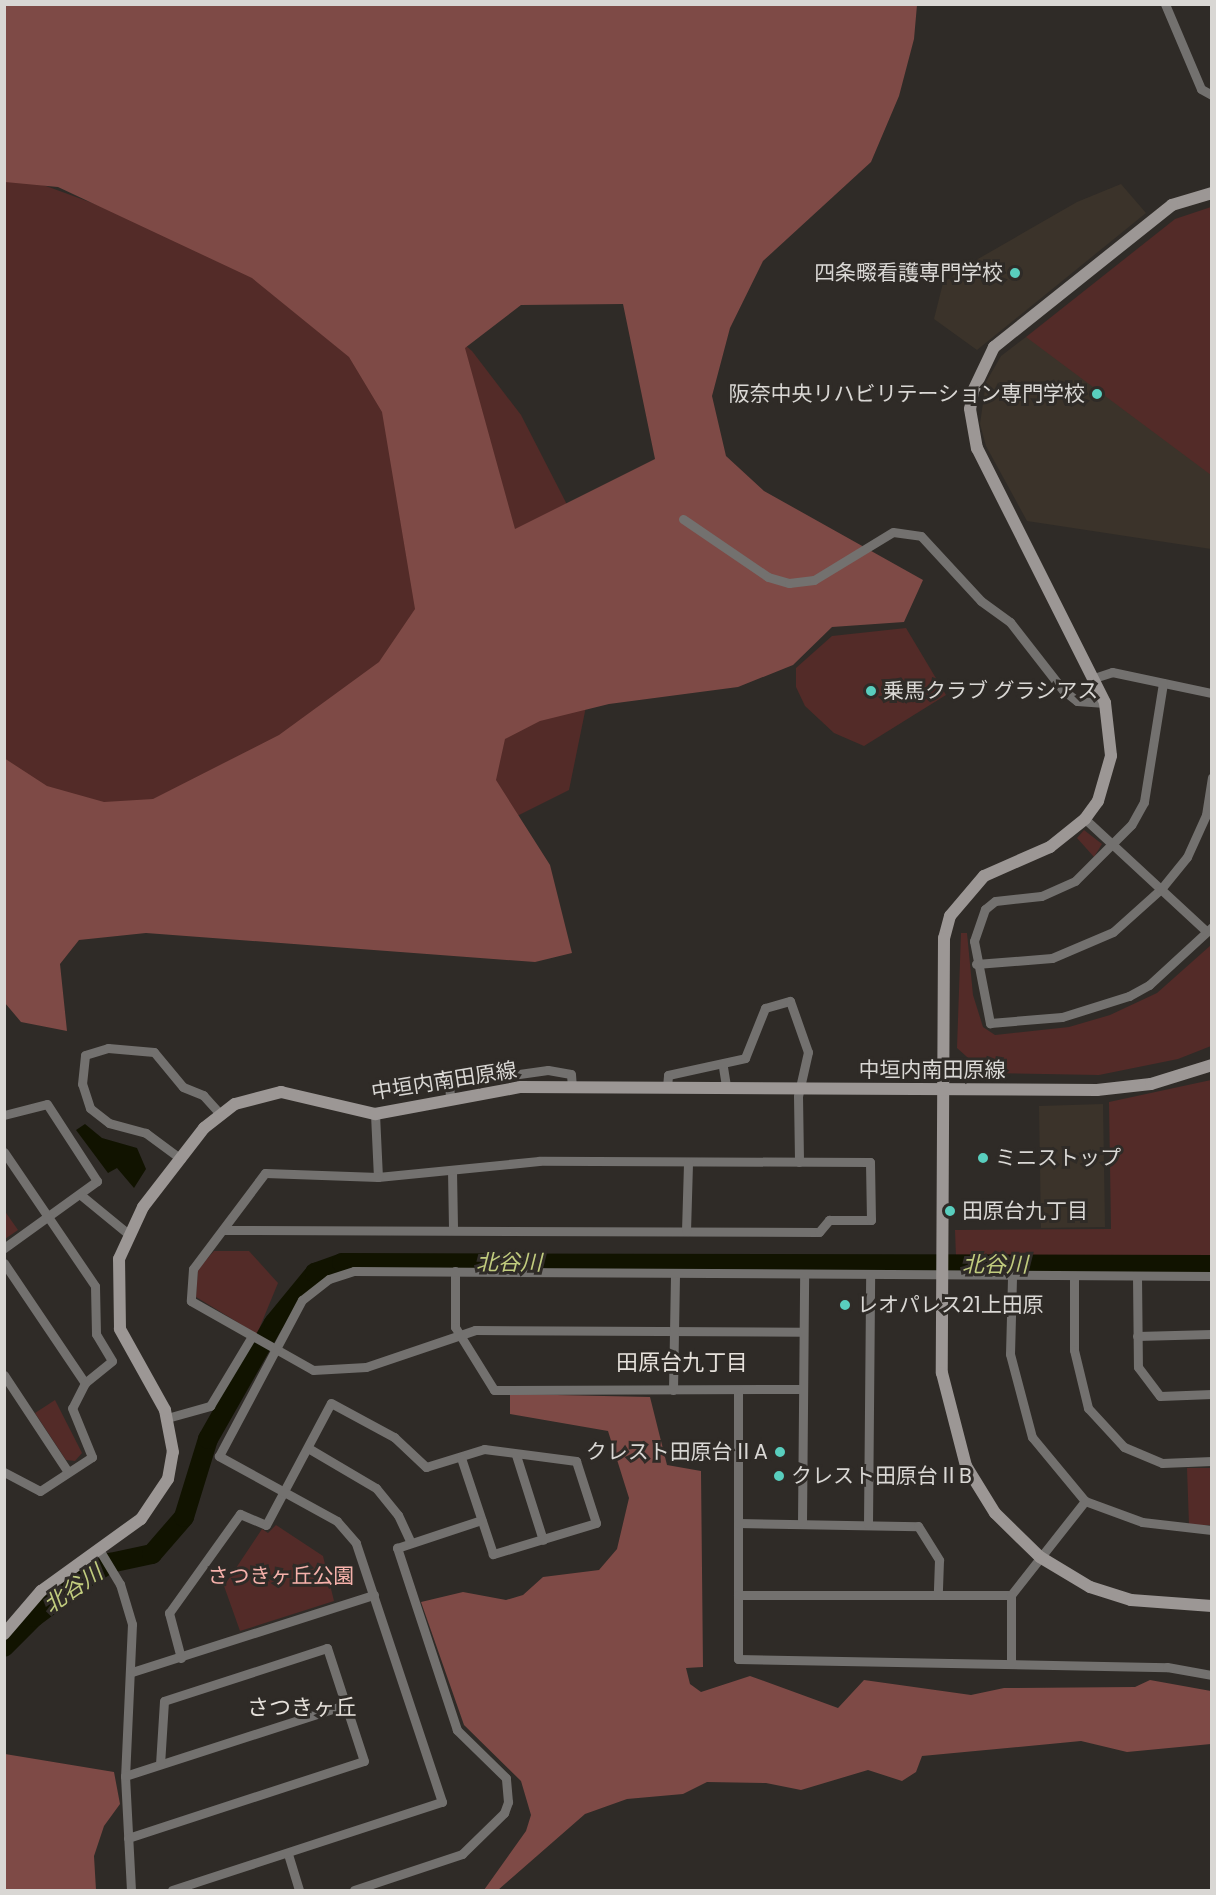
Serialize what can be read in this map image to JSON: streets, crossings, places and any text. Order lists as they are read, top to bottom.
{
  "streets": {
    "street": ["中垣内南田原線"]
  },
  "districts": ["田原台九丁目", "さつきヶ丘"],
  "water": ["北谷川"],
  "parks": ["さつきヶ丘公園"],
  "places": [
    "四条畷看護専門学校",
    "阪奈中央リハビリテーション専門学校",
    "乗馬クラブ グラシアス",
    "ミニストップ",
    "田原台九丁目",
    "レオパレス21上田原",
    "クレスト田原台ⅡA",
    "クレスト田原台ⅡB"
  ]
}
